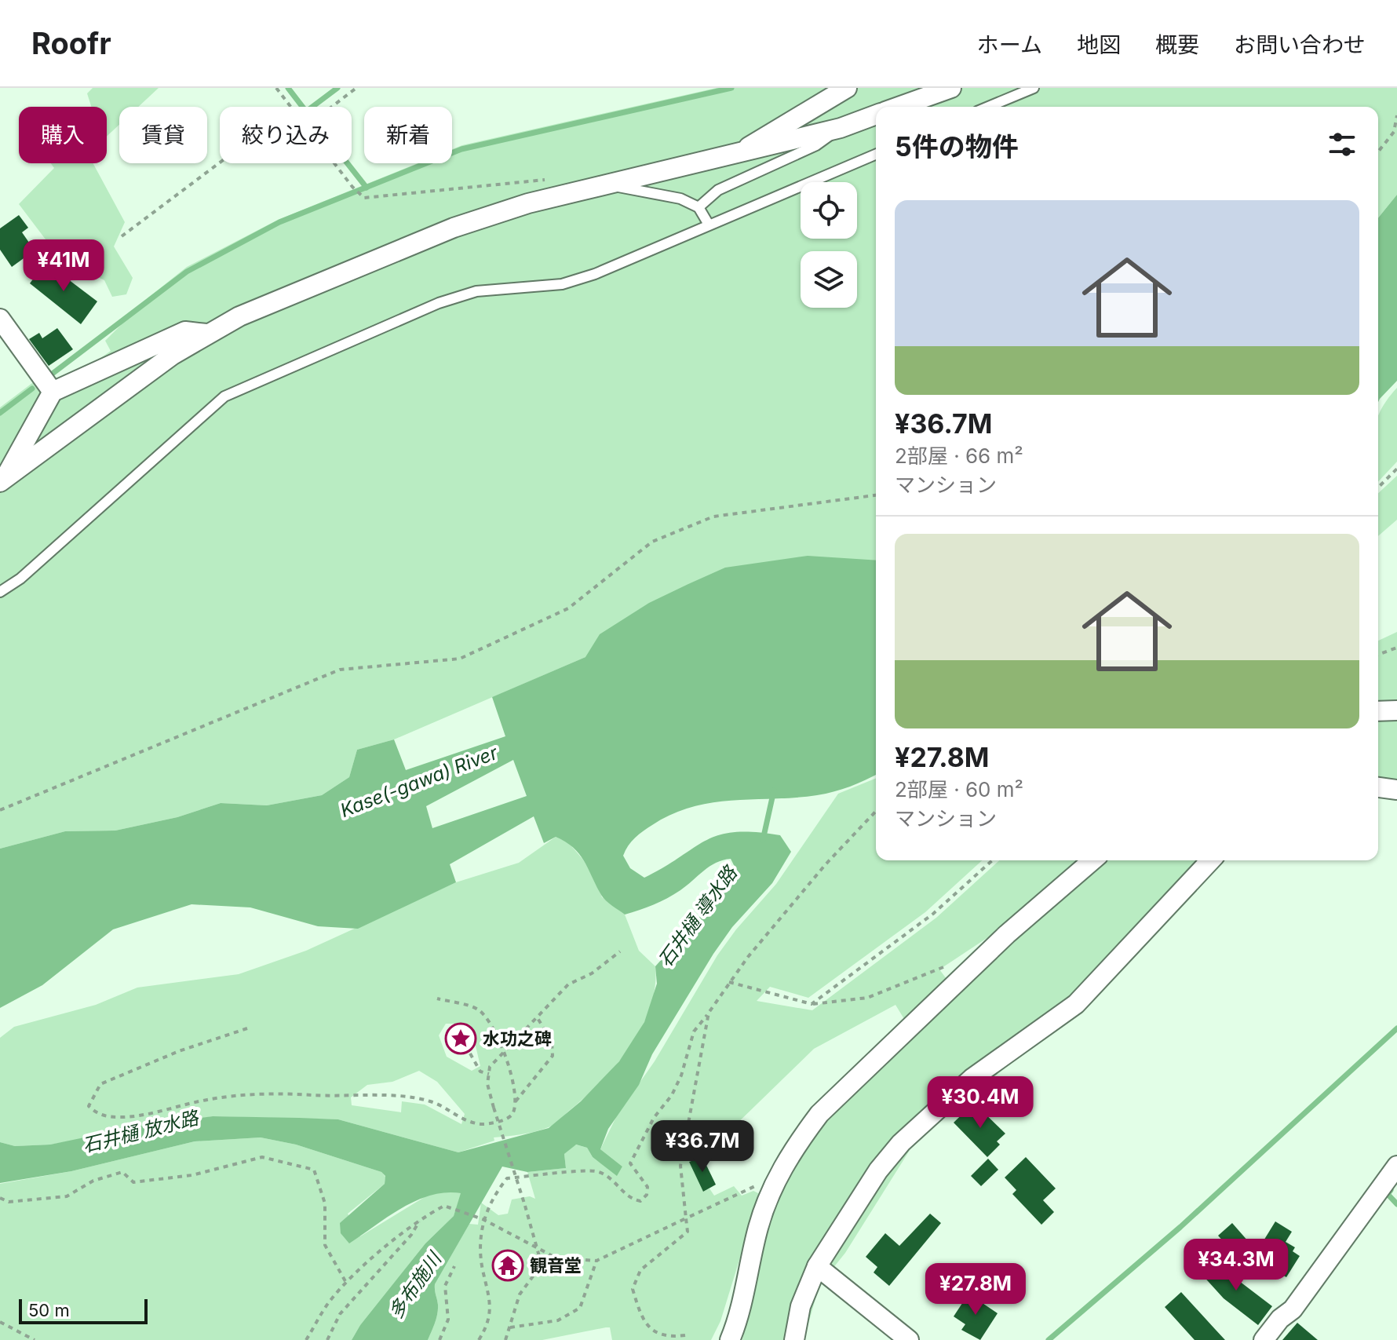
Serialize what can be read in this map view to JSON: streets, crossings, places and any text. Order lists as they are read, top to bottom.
{
  "water": [
    "Kase(-gawa) River",
    "石井樋 導水路",
    "石井樋 放水路",
    "多布施川"
  ],
  "places": {
    "place": ["水功之碑"],
    "temple": ["観音堂"]
  },
  "scale_bar": "50 m",
  "page": {
    "header": "Roofr",
    "nav": [
      "ホーム",
      "地図",
      "概要",
      "お問い合わせ"
    ],
    "chip": [
      "購入",
      "賃貸",
      "絞り込み",
      "新着"
    ],
    "heading": "5件の物件",
    "list": [
      {
        "name": "¥36.7M",
        "note": "2部屋 · 66 m² · マンション"
      },
      {
        "name": "¥27.8M",
        "note": "2部屋 · 60 m² · マンション"
      }
    ],
    "price": [
      "¥41M",
      "¥30.4M",
      "¥36.7M",
      "¥34.3M",
      "¥27.8M"
    ],
    "scale": "50 m"
  }
}
